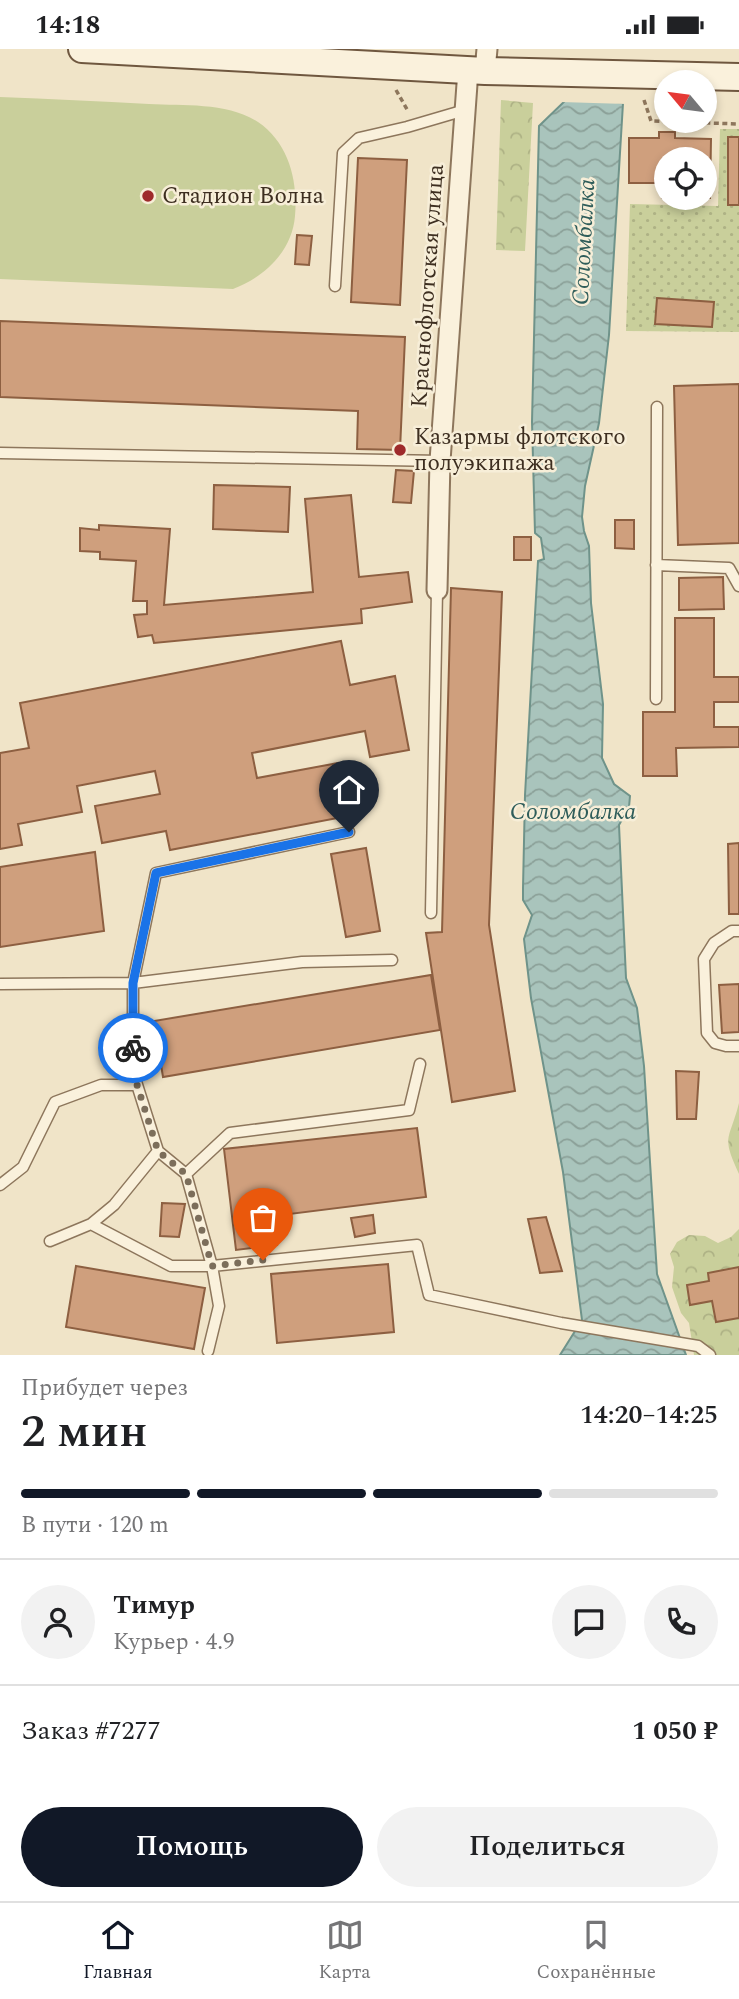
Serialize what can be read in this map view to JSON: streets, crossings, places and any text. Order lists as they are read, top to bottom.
{
  "streets": {
    "street": ["Краснофлотская улица"]
  },
  "water": ["Соломбалка"],
  "places": ["Стадион Волна", "Казармы флотского полуэкипажа"],
  "north": "top left",
  "page": {
    "status": "14:18",
    "heading": ["2 мин", "Прибудет через", "14:20–14:25"],
    "panel": [
      "Тимур",
      "Курьер · 4.9",
      "Заказ #7277",
      "1 050 ₽"
    ],
    "bar": "В пути · 120 m",
    "buttons": ["Помощь", "Поделиться"],
    "tabs": ["Главная", "Карта", "Сохранённые"]
  }
}
